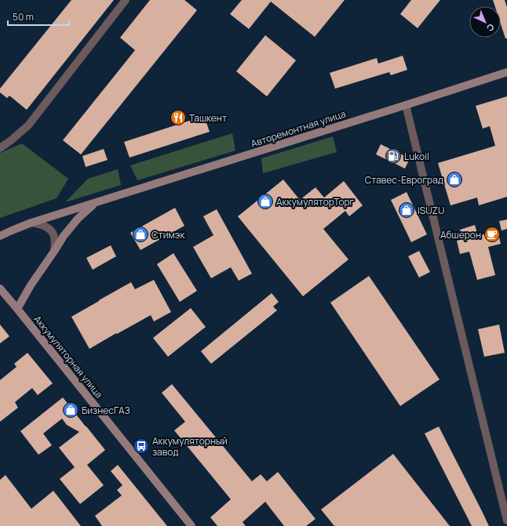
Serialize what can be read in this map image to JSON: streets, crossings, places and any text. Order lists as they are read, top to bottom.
{
  "streets": {
    "street": ["Авторемонтная улица", "Аккумуляторная улица"]
  },
  "places": {
    "restaurant": ["Ташкент"],
    "fuel station": ["Lukoil"],
    "shop": [
      "Ставес-Евроград",
      "АккумуляторТорг",
      "ISUZU",
      "Стимэк",
      "БизнесГАЗ"
    ],
    "cafe": ["Абшерон"],
    "bus stop": ["Аккумуляторный завод"]
  },
  "scale_bar": "50 m",
  "north": "bottom right"
}
